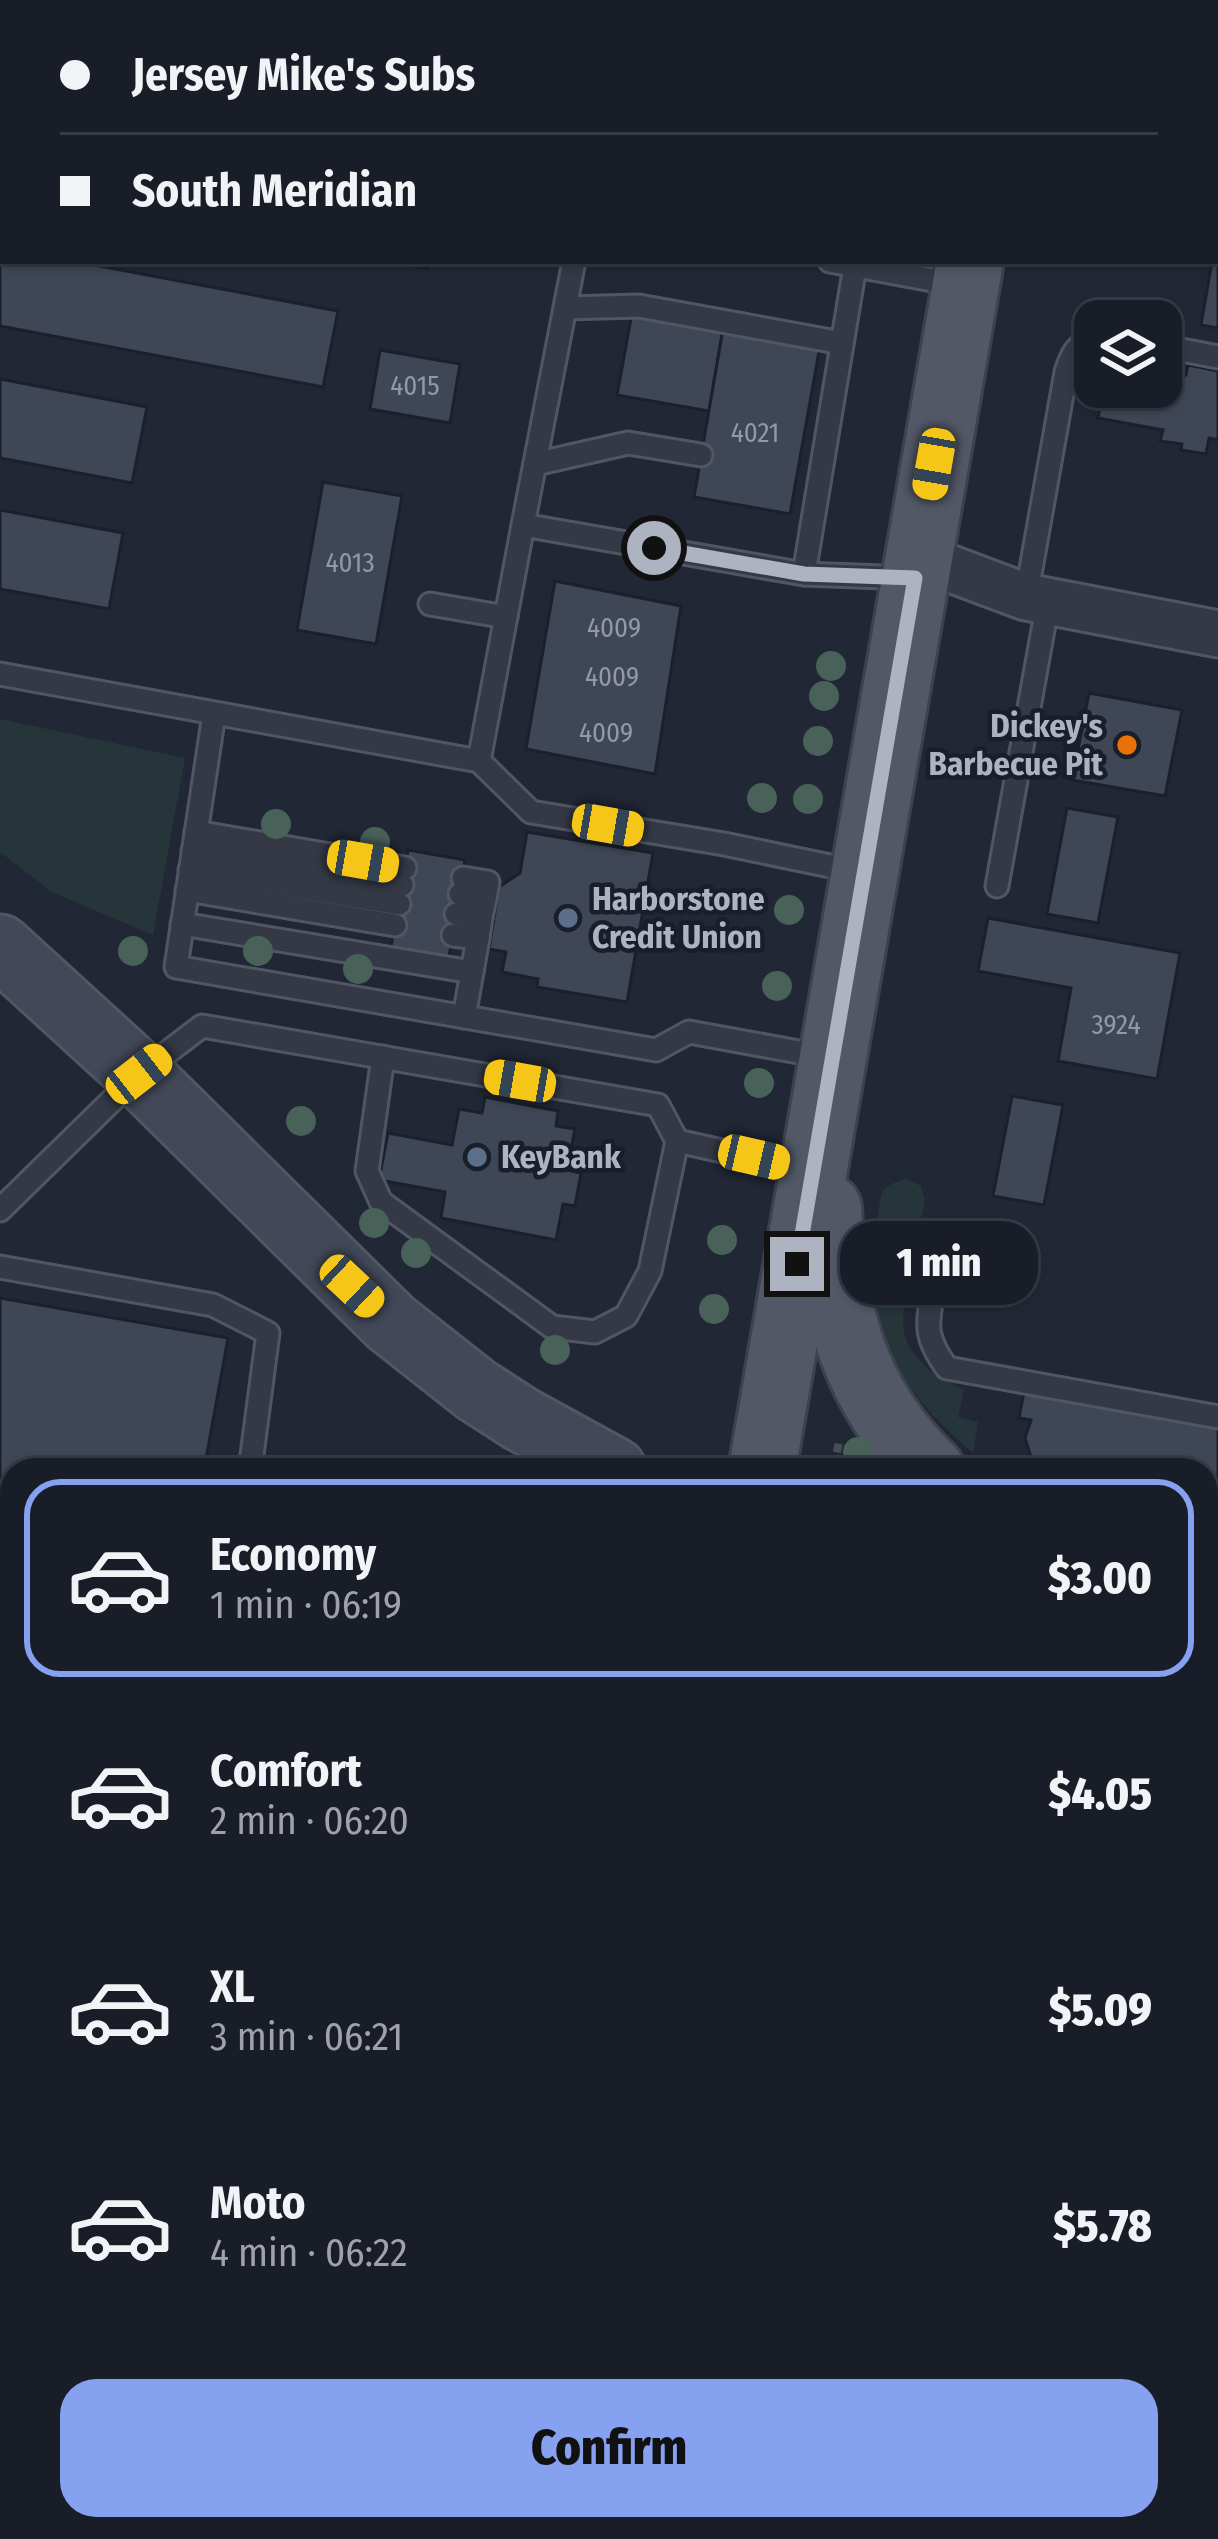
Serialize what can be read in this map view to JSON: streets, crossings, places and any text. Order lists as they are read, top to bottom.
{
  "places": ["Dickey's Barbecue Pit", "Harborstone Credit Union", "KeyBank"],
  "house_numbers": [
    "4015",
    "4021",
    "4013",
    "4009",
    "4009",
    "4009",
    "3924"
  ],
  "page": {
    "banner": ["Jersey Mike's Subs", "South Meridian"],
    "bubble": "1 min",
    "list": [
      {
        "name": "Economy",
        "note": "1 min · 06:19",
        "value": "$3.00"
      },
      {
        "name": "Comfort",
        "note": "2 min · 06:20",
        "value": "$4.05"
      },
      {
        "name": "XL",
        "note": "3 min · 06:21",
        "value": "$5.09"
      },
      {
        "name": "Moto",
        "note": "4 min · 06:22",
        "value": "$5.78"
      }
    ],
    "buttons": "Confirm"
  }
}
